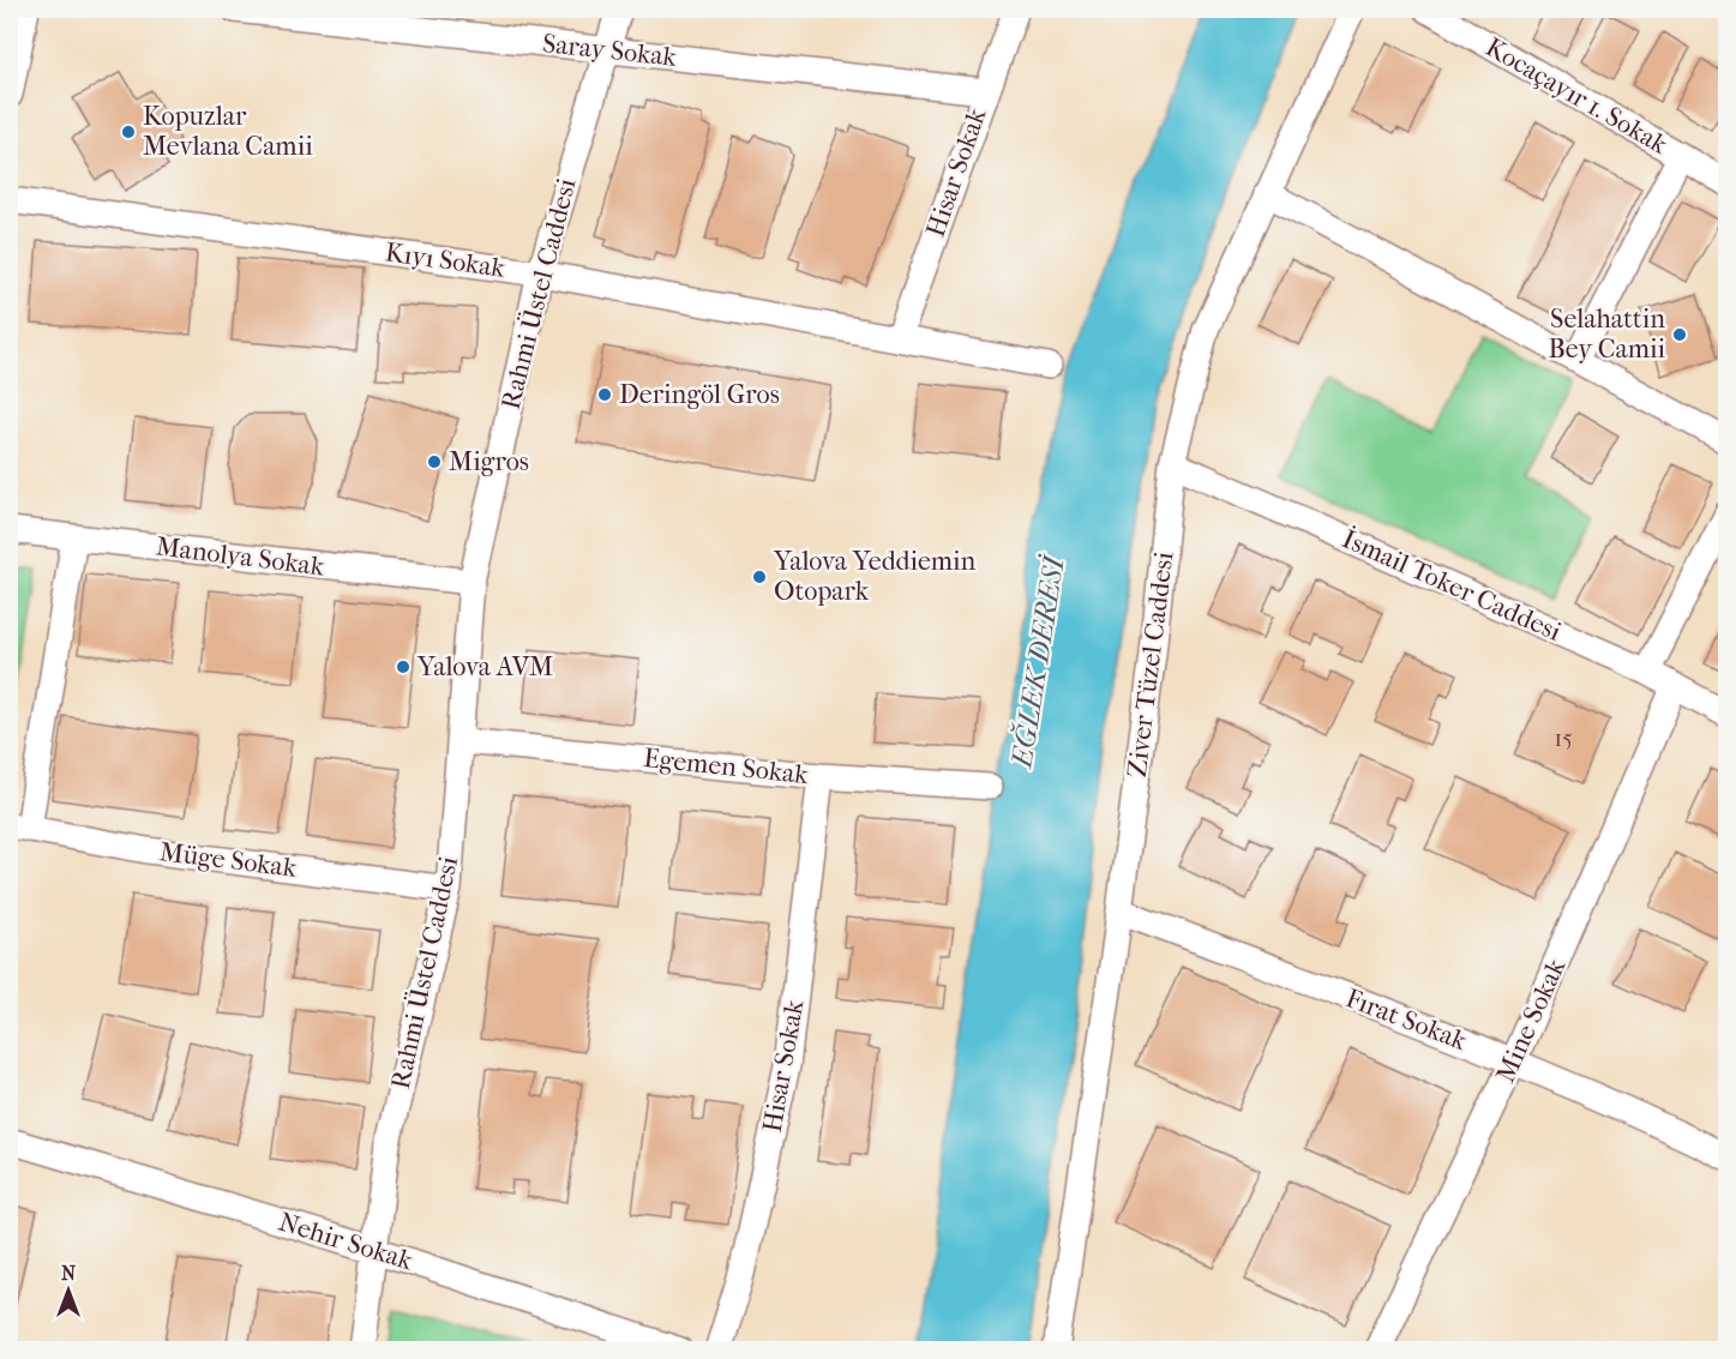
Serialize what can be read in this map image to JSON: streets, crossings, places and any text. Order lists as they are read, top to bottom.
{
  "streets": {
    "street": [
      "Saray Sokak",
      "Kocaçayır 1. Sokak",
      "Hisar Sokak",
      "Kıyı Sokak",
      "Rahmi Üstel Caddesi",
      "Manolya Sokak",
      "İsmail Toker Caddesi",
      "Ziver Tüzel Caddesi",
      "Egemen Sokak",
      "Müge Sokak",
      "Fırat Sokak",
      "Mine Sokak",
      "Nehir Sokak"
    ]
  },
  "crossings": [
    ["Saray Sokak", "Hisar Sokak"],
    ["Saray Sokak", "Rahmi Üstel Caddesi"],
    ["Hisar Sokak", "Kıyı Sokak"],
    ["Hisar Sokak", "Egemen Sokak"],
    ["Kıyı Sokak", "Rahmi Üstel Caddesi"],
    ["Rahmi Üstel Caddesi", "Manolya Sokak"],
    ["Rahmi Üstel Caddesi", "Egemen Sokak"],
    ["Rahmi Üstel Caddesi", "Müge Sokak"],
    ["Rahmi Üstel Caddesi", "Nehir Sokak"],
    ["İsmail Toker Caddesi", "Ziver Tüzel Caddesi"],
    ["İsmail Toker Caddesi", "Mine Sokak"],
    ["Ziver Tüzel Caddesi", "Fırat Sokak"],
    ["Fırat Sokak", "Mine Sokak"]
  ],
  "water": ["EĞLEK DERESİ"],
  "places": [
    "Kopuzlar Mevlana Camii",
    "Selahattin Bey Camii",
    "Deringöl Gros",
    "Migros",
    "Yalova Yeddiemin Otopark",
    "Yalova AVM"
  ],
  "house_numbers": ["15"],
  "north": "top"
}
